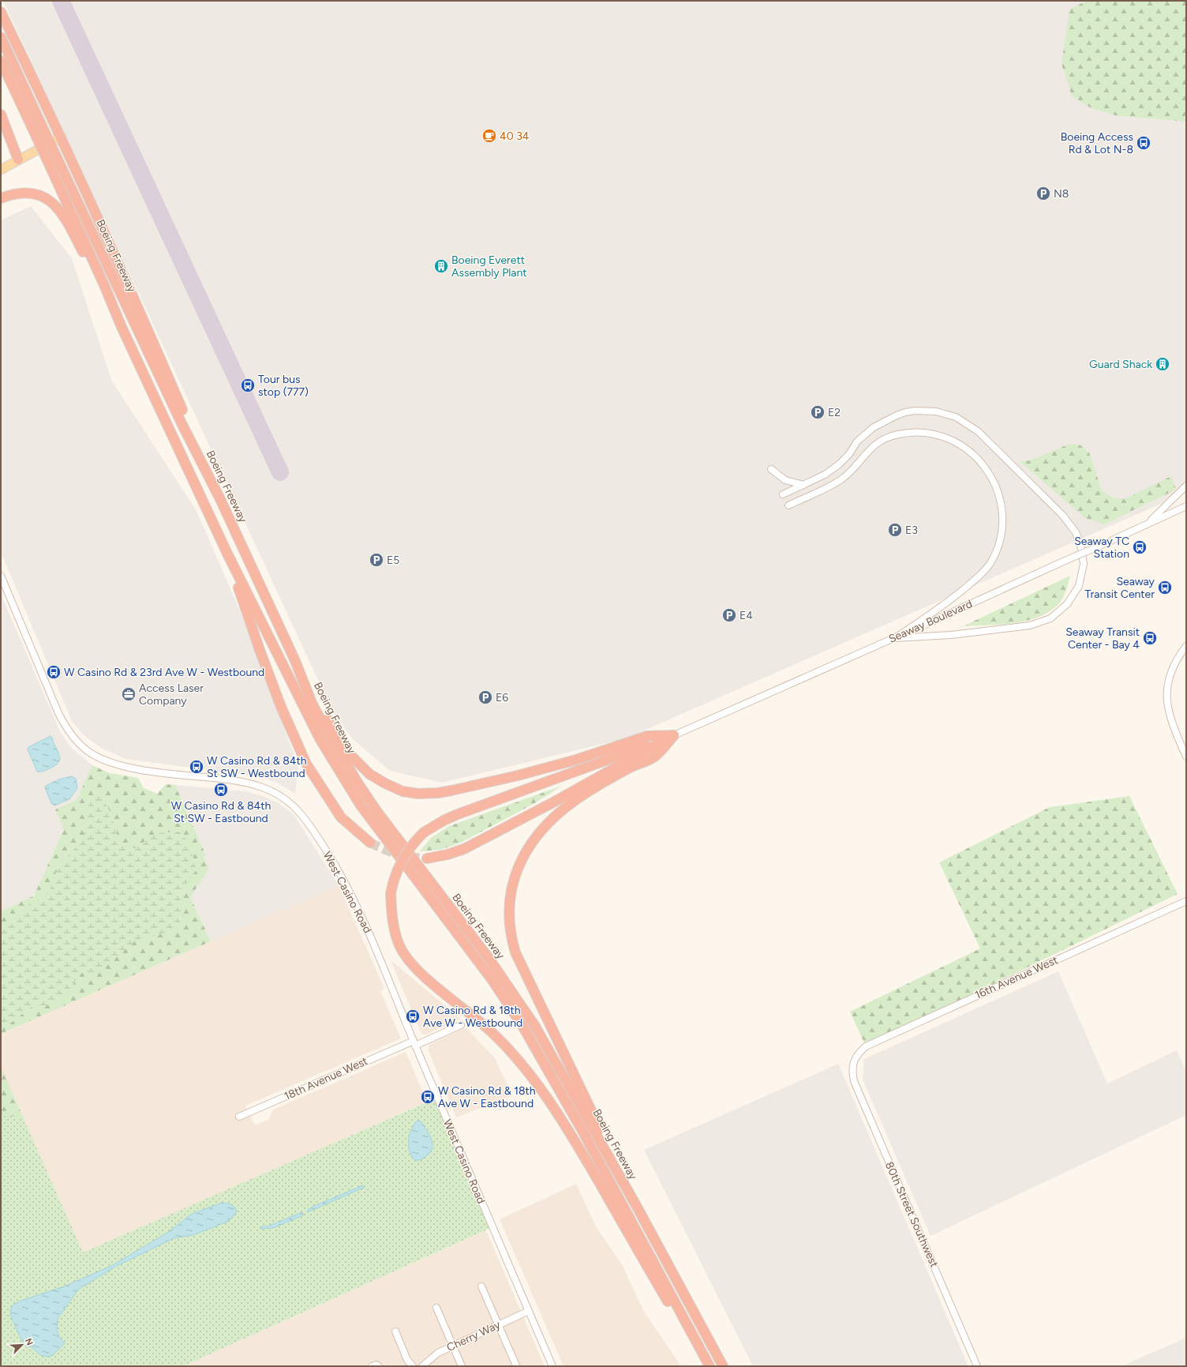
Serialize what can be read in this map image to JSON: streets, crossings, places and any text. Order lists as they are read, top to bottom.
{
  "streets": {
    "highway": ["Boeing Freeway"],
    "street": [
      "Seaway Boulevard",
      "West Casino Road",
      "16th Avenue West",
      "18th Avenue West",
      "80th Street Southwest",
      "Cherry Way"
    ]
  },
  "crossings": [
    ["West Casino Road", "18th Avenue West"],
    ["West Casino Road", "Cherry Way"],
    ["16th Avenue West", "80th Street Southwest"]
  ],
  "places": {
    "cafe": ["40 34"],
    "bus stop": [
      "Boeing Access Rd & Lot N-8",
      "Tour bus stop (777)",
      "Seaway TC Station",
      "Seaway Transit Center",
      "Seaway Transit Center - Bay 4",
      "W Casino Rd & 23rd Ave W - Westbound",
      "W Casino Rd & 84th St SW - Westbound",
      "W Casino Rd & 84th St SW - Eastbound",
      "W Casino Rd & 18th Ave W - Westbound",
      "W Casino Rd & 18th Ave W - Eastbound"
    ],
    "parking": [
      "N8",
      "E2",
      "E3",
      "E5",
      "E4",
      "E6"
    ],
    "building": ["Boeing Everett Assembly Plant", "Guard Shack"],
    "office": ["Access Laser Company"]
  },
  "north": "top right"
}
